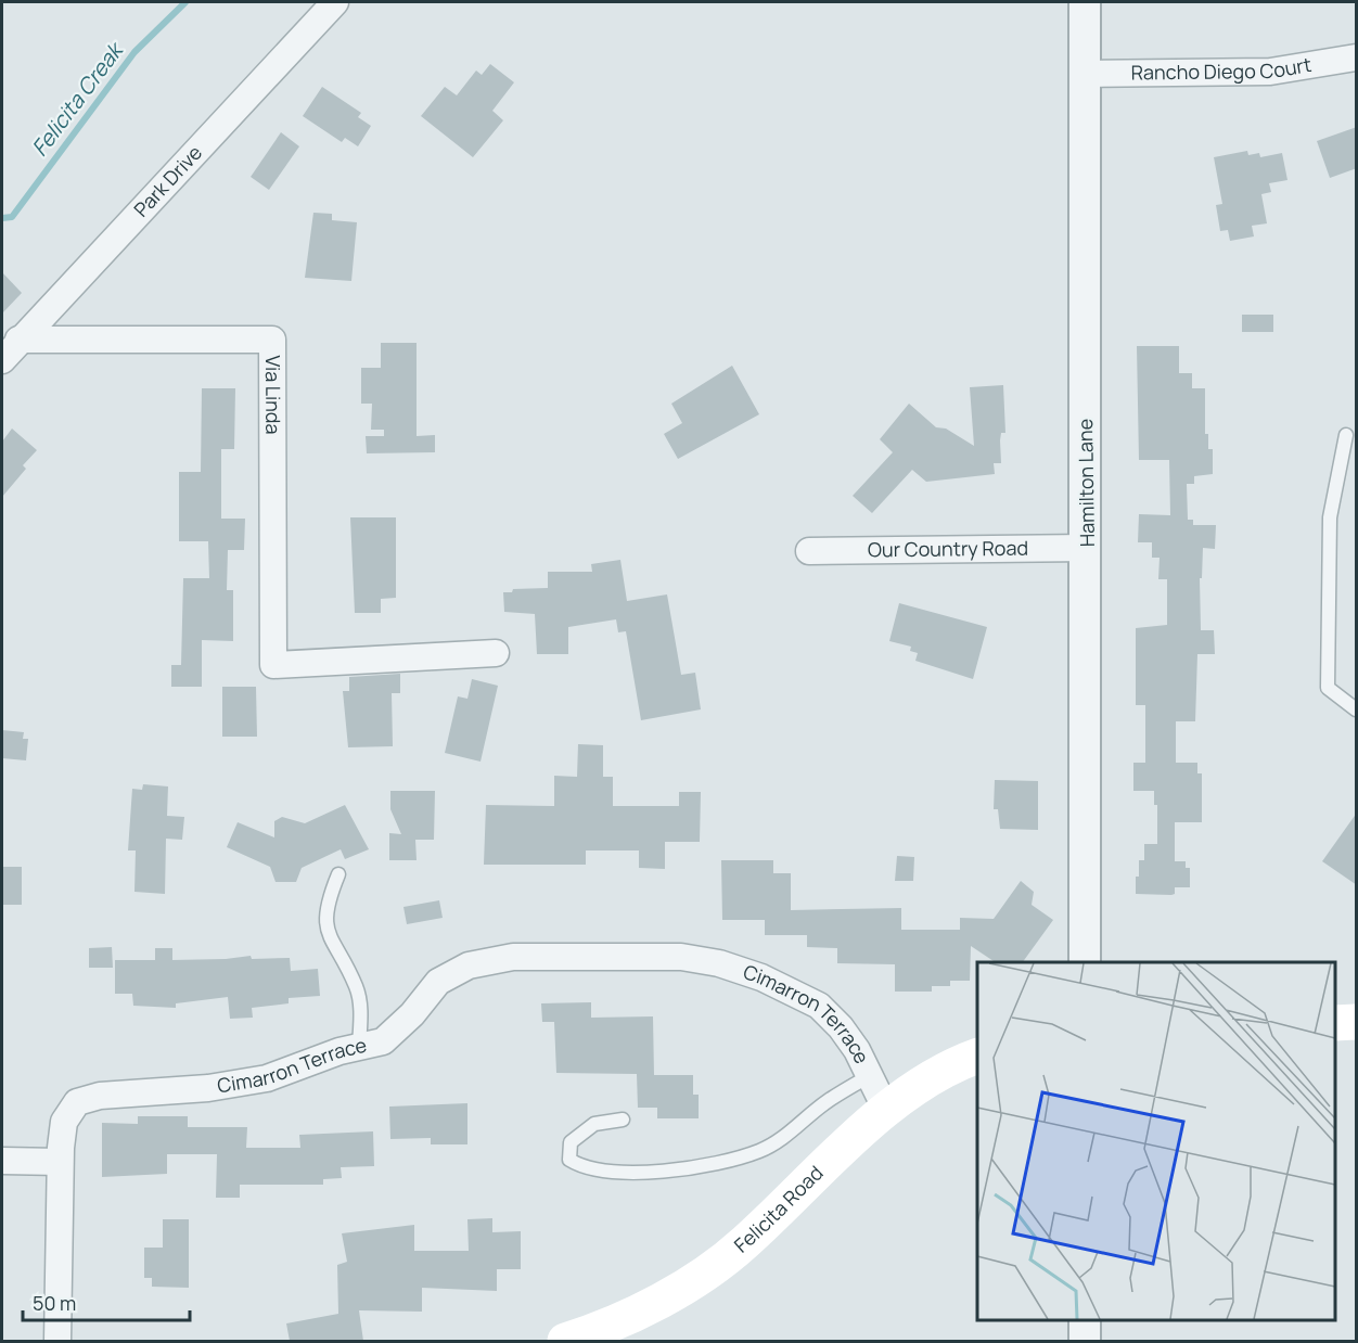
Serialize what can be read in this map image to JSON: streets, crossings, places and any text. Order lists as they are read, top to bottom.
{
  "streets": {
    "main road": ["Felicita Road"],
    "street": [
      "Rancho Diego Court",
      "Park Drive",
      "Via Linda",
      "Hamilton Lane",
      "Our Country Road",
      "Cimarron Terrace"
    ]
  },
  "crossings": [
    ["Rancho Diego Court", "Hamilton Lane"],
    ["Park Drive", "Via Linda"],
    ["Hamilton Lane", "Our Country Road"],
    ["Cimarron Terrace", "Felicita Road"]
  ],
  "water": ["Felicita Creak"],
  "scale_bar": "50 m"
}
